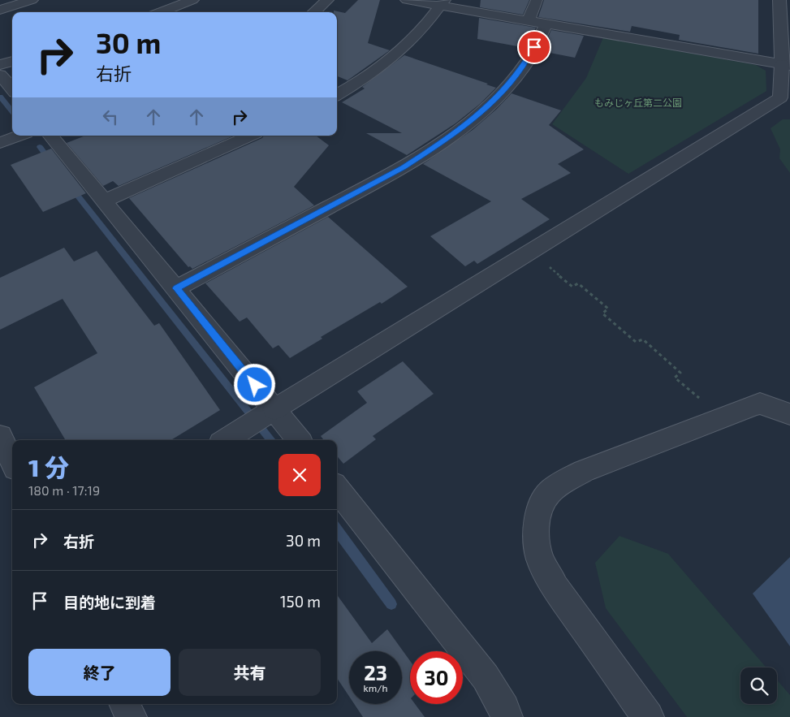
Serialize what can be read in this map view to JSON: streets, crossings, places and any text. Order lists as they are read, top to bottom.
{
  "parks": ["もみじヶ丘第二公園"],
  "page": {
    "turn": ["30 m", "右折"],
    "heading": ["1 分", "180 m · 17:19"],
    "list": [
      {
        "name": "右折",
        "value": "30 m"
      },
      {
        "name": "目的地に到着",
        "value": "150 m"
      }
    ],
    "buttons": ["終了", "共有"],
    "speed": "23 km/h",
    "limit": "30"
  }
}
